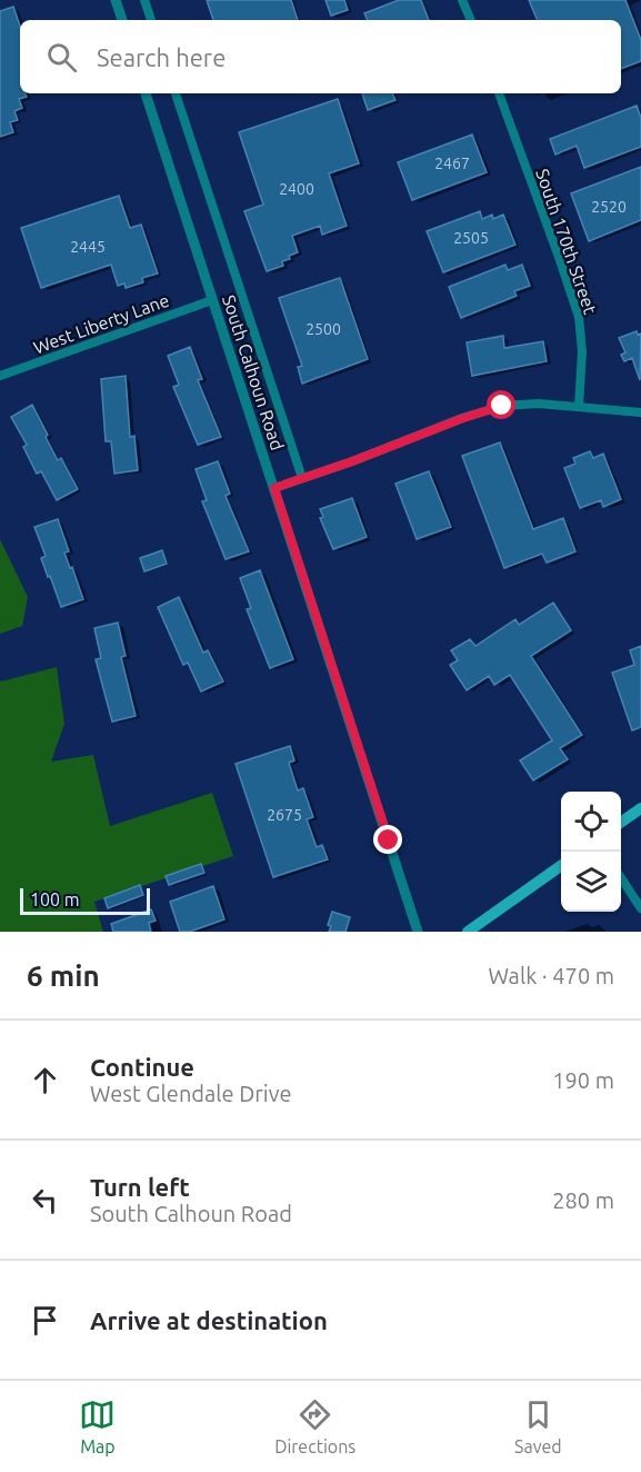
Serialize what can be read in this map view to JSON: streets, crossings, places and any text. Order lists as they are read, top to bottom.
{
  "streets": {
    "street": ["South 170th Street", "West Liberty Lane", "South Calhoun Road"]
  },
  "crossings": [
    ["West Liberty Lane", "South Calhoun Road"]
  ],
  "house_numbers": [
    "2467",
    "2400",
    "2520",
    "2505",
    "2445",
    "2500",
    "2675"
  ],
  "scale_bar": "100 m",
  "page": {
    "search": "Search here",
    "scale": "100 m",
    "heading": ["6 min", "Walk · 470 m"],
    "list": [
      ["Continue", "West Glendale Drive", "190 m"],
      ["Turn left", "South Calhoun Road", "280 m"],
      "Arrive at destination"
    ],
    "nav": ["Map", "Directions", "Saved"]
  }
}
